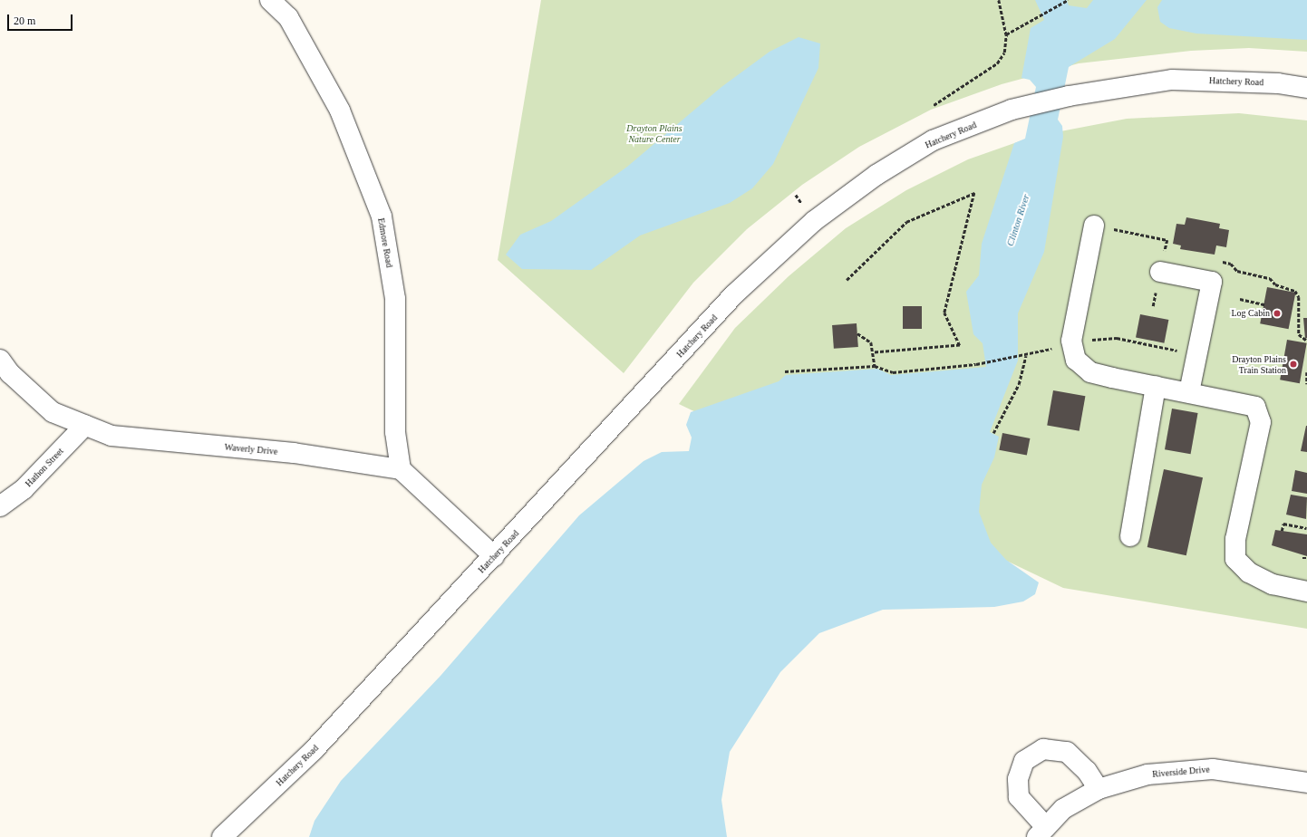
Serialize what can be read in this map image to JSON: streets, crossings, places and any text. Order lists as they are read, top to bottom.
{
  "streets": {
    "street": [
      "Hatchery Road",
      "Edmore Road",
      "Waverly Drive",
      "Hathon Street",
      "Riverside Drive"
    ]
  },
  "crossings": [
    ["Edmore Road", "Waverly Drive"],
    ["Waverly Drive", "Hathon Street"]
  ],
  "water": ["Clinton River"],
  "parks": ["Drayton Plains Nature Center"],
  "places": ["Log Cabin", "Drayton Plains Train Station"],
  "scale_bar": "20 m"
}
